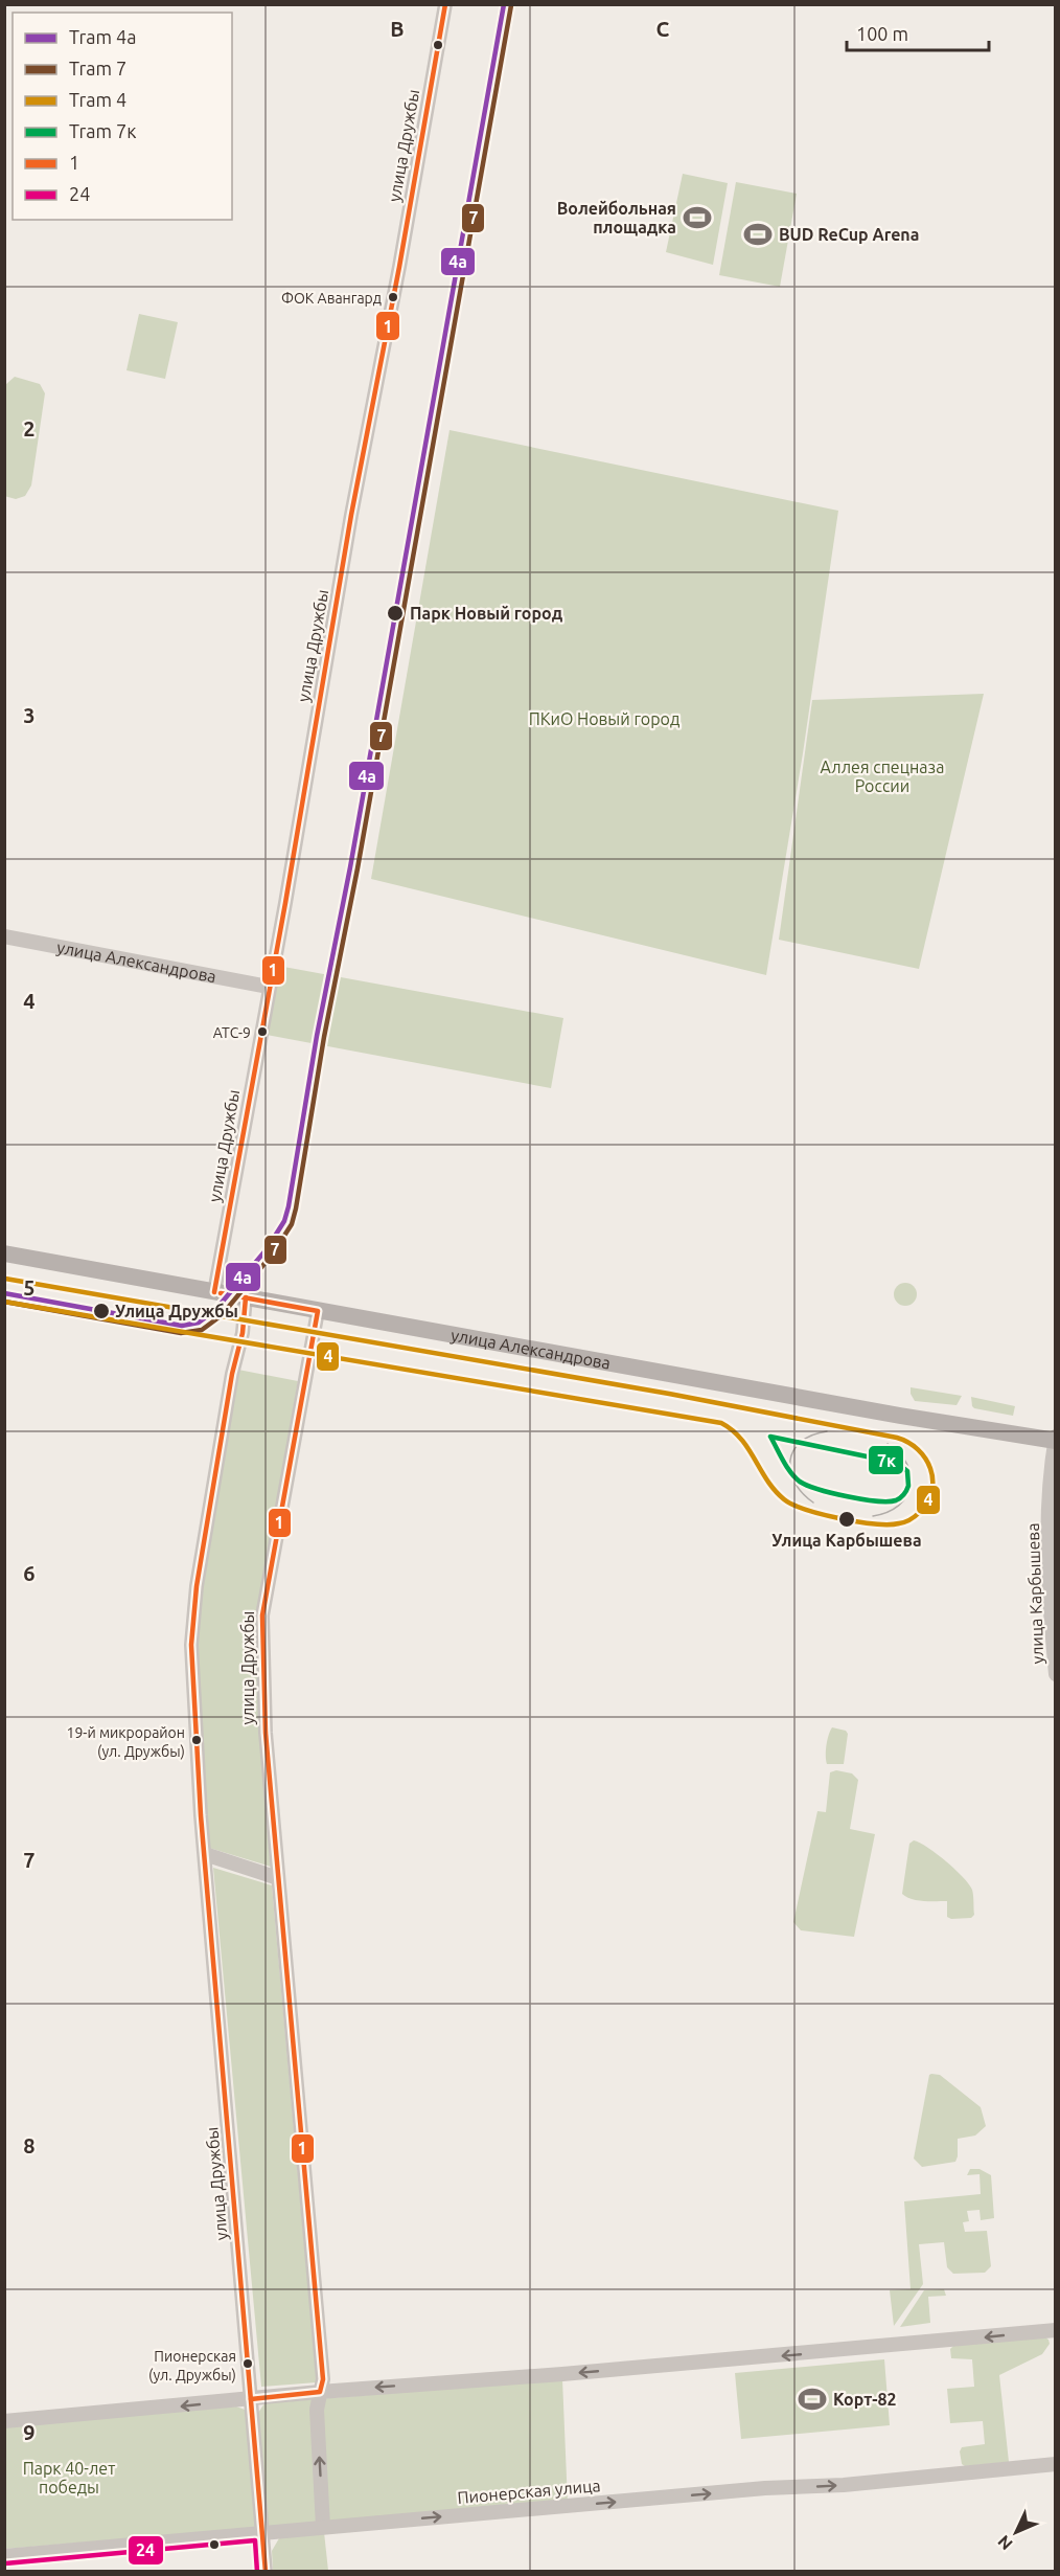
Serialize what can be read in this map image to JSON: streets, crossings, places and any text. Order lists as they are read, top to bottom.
{
  "streets": {
    "main road": ["улица Александрова"],
    "street": ["улица Дружбы", "улица Карбышева", "Пионерская улица"]
  },
  "crossings": [
    ["улица Дружбы", "улица Александрова"],
    ["улица Дружбы", "Пионерская улица"],
    ["улица Александрова", "улица Карбышева"]
  ],
  "one_way": ["Пионерская улица"],
  "parks": ["ПКиО Новый город", "Аллея спецназа России", "Парк 40-лет победы"],
  "places": {
    "sports": ["Волейбольная площадка", "BUD ReCup Arena", "Корт-82"],
    "other": [
      "ФОК Авангард",
      "Парк Новый город",
      "АТС-9",
      "Улица Дружбы",
      "Улица Карбышева",
      "19-й микрорайон (ул. Дружбы)",
      "Пионерская (ул. Дружбы)"
    ]
  },
  "lines": [
    "tram line 4а",
    "transit line 1",
    "tram line 7",
    "tram line 4",
    "tram line 7к",
    "transit line 24"
  ],
  "legend": [
    "Tram 4а",
    "Tram 7",
    "Tram 4",
    "Tram 7к",
    "1",
    "24"
  ],
  "scale_bar": "100 m",
  "north": "bottom left",
  "grid": {
    "columns": ["B", "C"],
    "rows": [
      "2",
      "3",
      "4",
      "5",
      "6",
      "7",
      "8",
      "9"
    ]
  }
}
